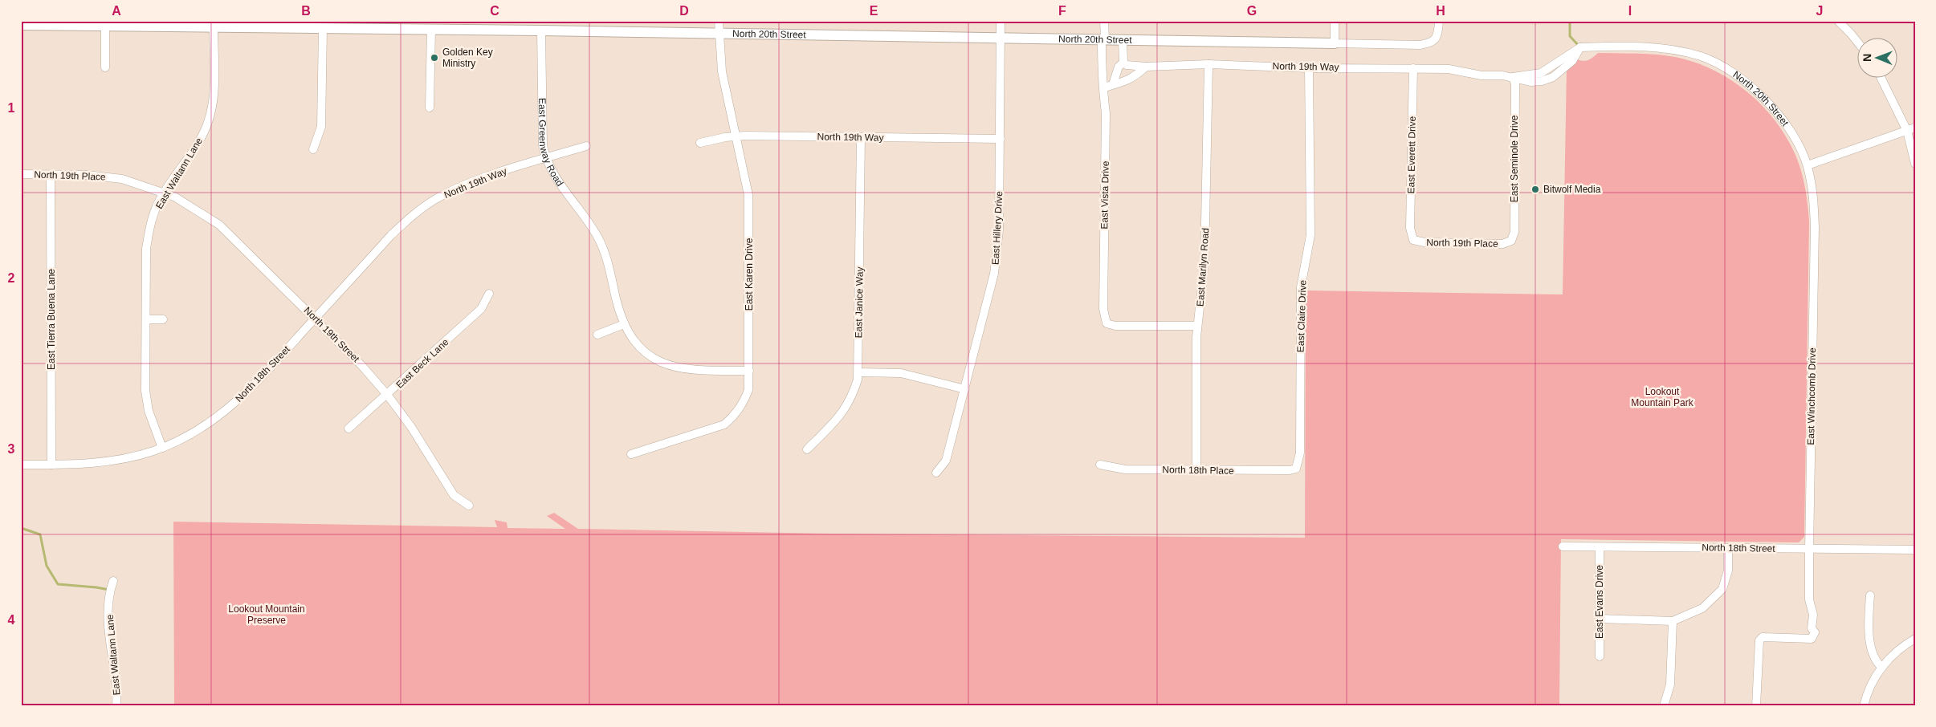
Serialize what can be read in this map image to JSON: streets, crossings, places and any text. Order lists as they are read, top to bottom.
{
  "streets": {
    "street": [
      "North 20th Street",
      "North 19th Way",
      "East Greenway Road",
      "East Everett Drive",
      "East Seminole Drive",
      "East Waltann Lane",
      "North 19th Place",
      "East Vista Drive",
      "East Hillery Drive",
      "East Marilyn Road",
      "East Karen Drive",
      "East Janice Way",
      "East Claire Drive",
      "East Tierra Buena Lane",
      "North 19th Street",
      "East Beck Lane",
      "North 18th Street",
      "East Winchcomb Drive",
      "North 18th Place",
      "East Evans Drive"
    ]
  },
  "crossings": [
    ["North 20th Street", "North 19th Way"],
    ["North 20th Street", "East Greenway Road"],
    ["North 20th Street", "East Waltann Lane"],
    ["North 20th Street", "East Vista Drive"],
    ["North 20th Street", "East Hillery Drive"],
    ["North 20th Street", "East Karen Drive"],
    ["North 20th Street", "East Winchcomb Drive"],
    ["North 19th Way", "East Greenway Road"],
    ["North 19th Way", "East Everett Drive"],
    ["North 19th Way", "East Seminole Drive"],
    ["North 19th Way", "East Hillery Drive"],
    ["North 19th Way", "East Marilyn Road"],
    ["North 19th Way", "East Karen Drive"],
    ["North 19th Way", "East Janice Way"],
    ["North 19th Way", "East Claire Drive"],
    ["North 19th Way", "North 19th Street"],
    ["North 19th Way", "North 18th Street"],
    ["East Everett Drive", "North 19th Place"],
    ["East Seminole Drive", "North 19th Place"],
    ["East Waltann Lane", "North 19th Place"],
    ["East Waltann Lane", "North 19th Street"],
    ["East Waltann Lane", "North 18th Street"],
    ["North 19th Place", "East Tierra Buena Lane"],
    ["North 19th Place", "North 19th Street"],
    ["East Vista Drive", "East Marilyn Road"],
    ["East Marilyn Road", "North 18th Place"],
    ["East Claire Drive", "North 18th Place"],
    ["East Tierra Buena Lane", "North 18th Street"],
    ["North 19th Street", "East Beck Lane"],
    ["North 19th Street", "North 18th Street"],
    ["North 18th Street", "East Winchcomb Drive"],
    ["North 18th Street", "East Evans Drive"]
  ],
  "parks": ["Lookout Mountain Park", "Lookout Mountain Preserve"],
  "places": ["Golden Key Ministry", "Bitwolf Media"],
  "north": "left",
  "grid": {
    "columns": [
      "A",
      "B",
      "C",
      "D",
      "E",
      "F",
      "G",
      "H",
      "I",
      "J"
    ],
    "rows": [
      "1",
      "2",
      "3",
      "4"
    ]
  }
}
